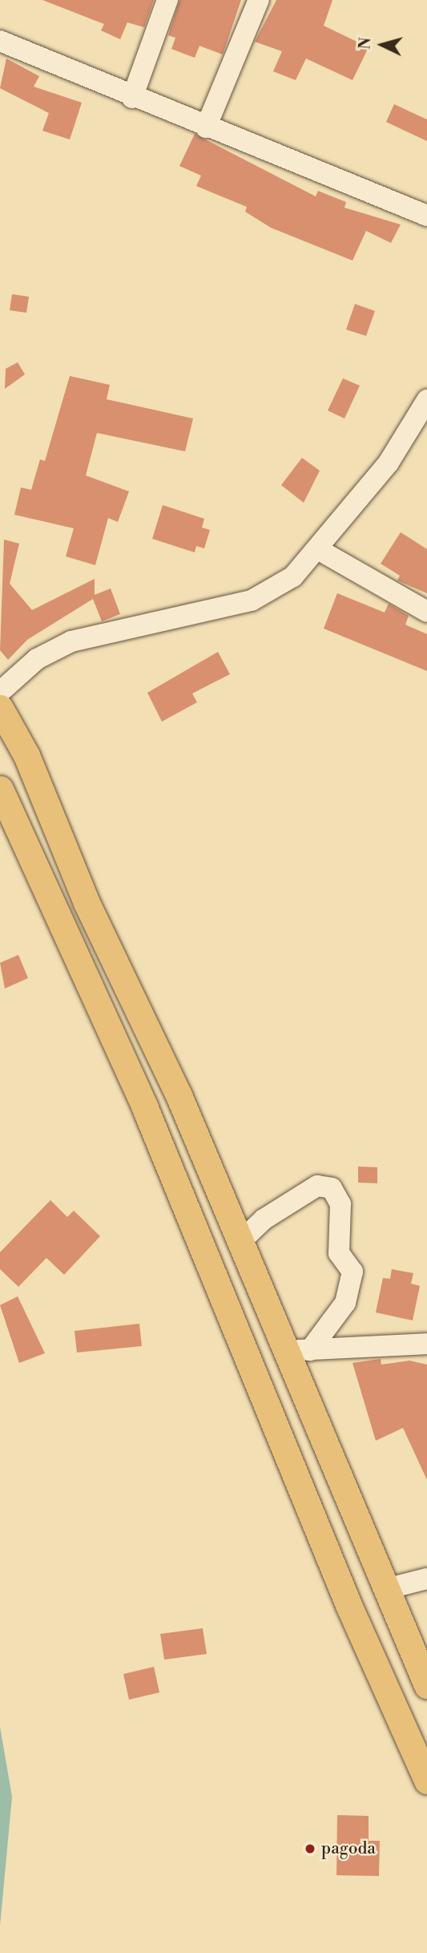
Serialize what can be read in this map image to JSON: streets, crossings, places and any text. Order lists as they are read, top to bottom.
{
  "places": ["pagoda"],
  "north": "left"
}
